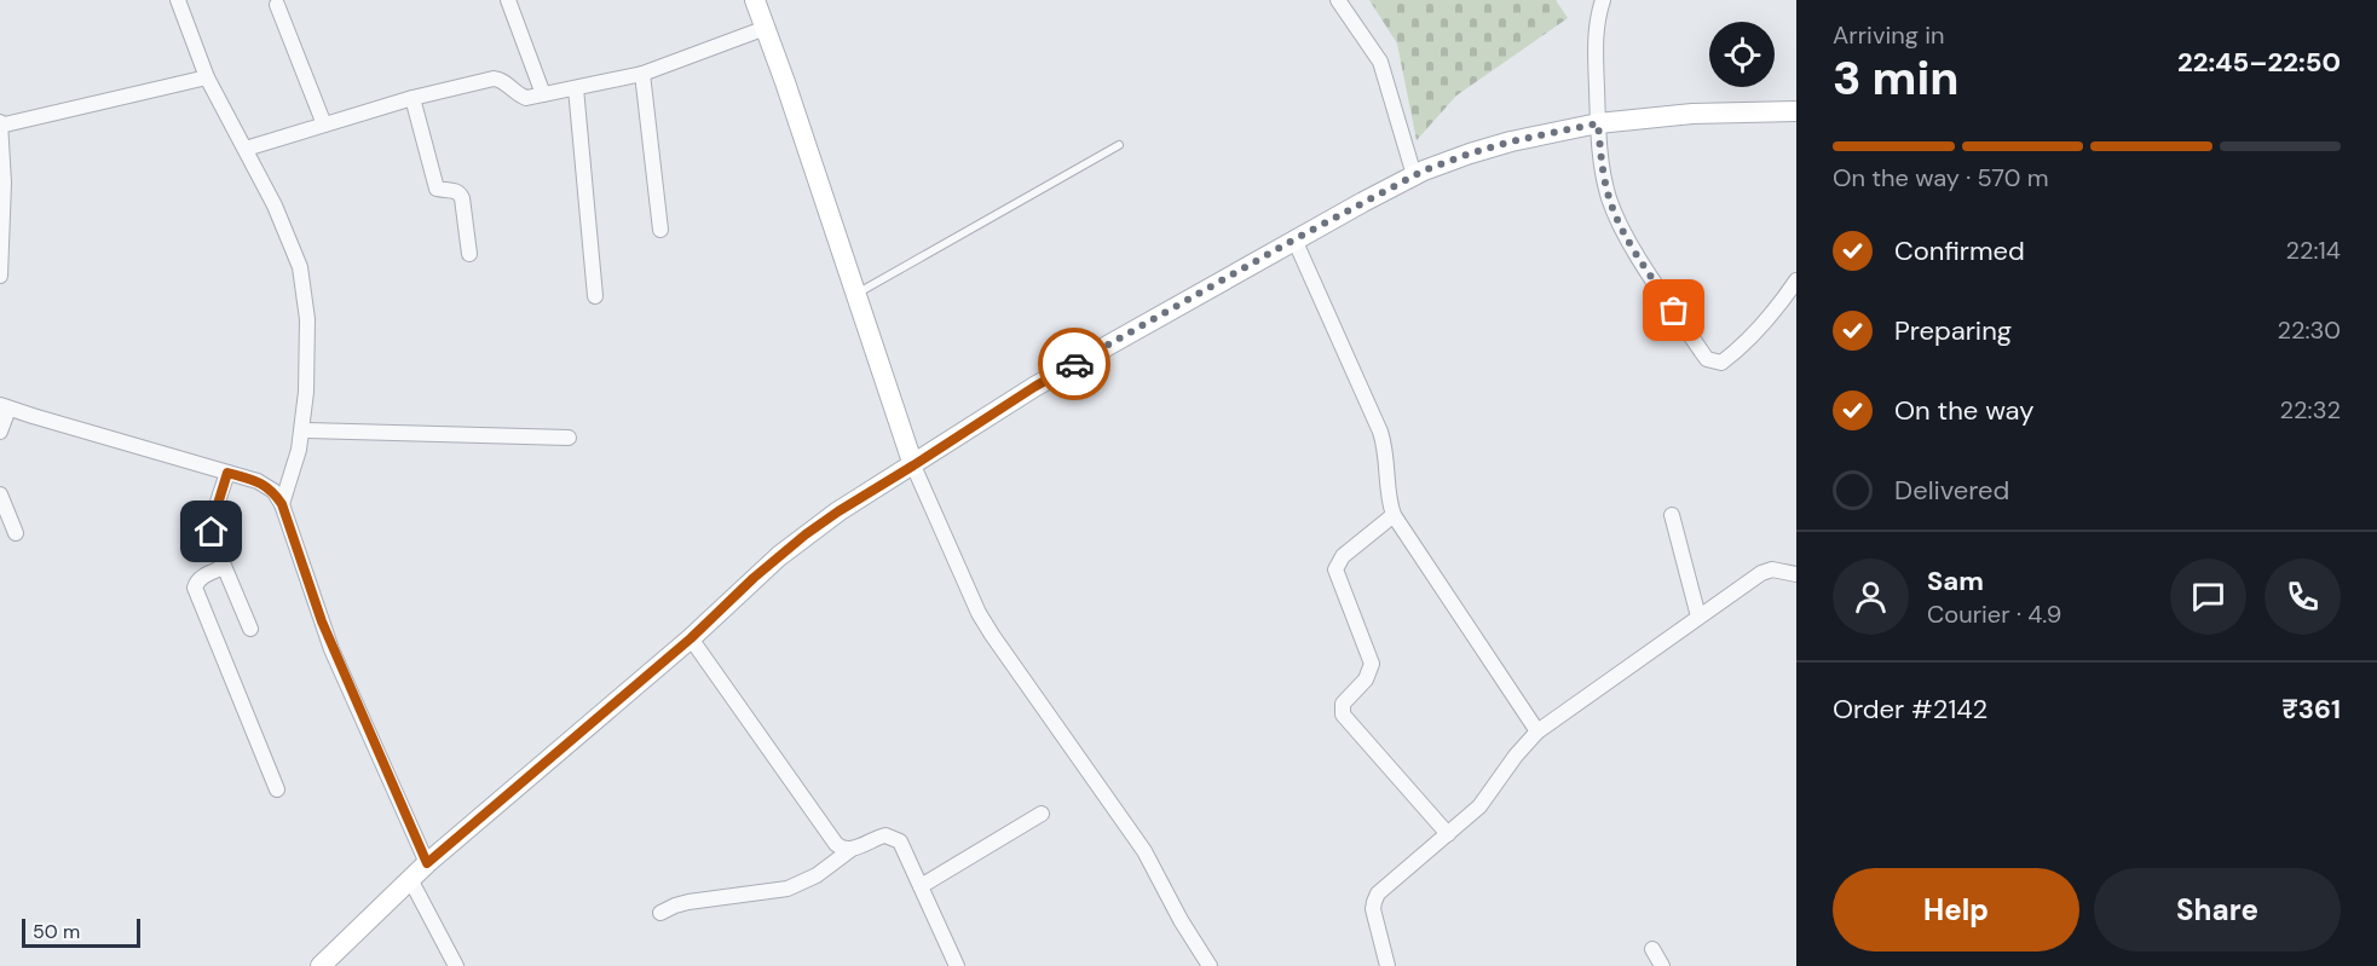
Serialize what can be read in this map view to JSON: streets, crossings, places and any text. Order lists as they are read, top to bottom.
{
  "scale_bar": "50 m",
  "page": {
    "heading": ["3 min", "Arriving in", "22:45–22:50"],
    "panel": [
      "Sam",
      "Courier · 4.9",
      "Order #2142",
      "₹361"
    ],
    "bar": "On the way · 570 m",
    "list": [
      ["Confirmed", "22:14"],
      ["Preparing", "22:30"],
      ["On the way", "22:32"],
      "Delivered"
    ],
    "buttons": ["Help", "Share"],
    "scale": "50 m"
  }
}
